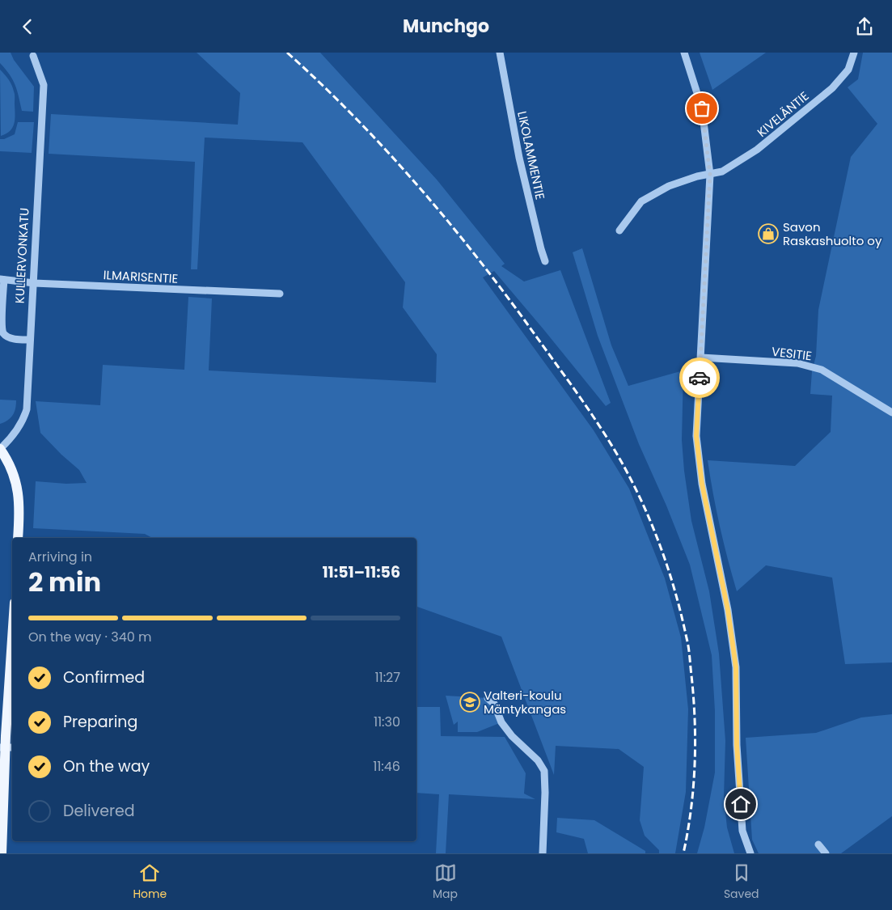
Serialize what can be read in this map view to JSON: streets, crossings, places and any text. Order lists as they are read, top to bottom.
{
  "streets": {
    "main road": ["KULLERVONKATU"],
    "street": [
      "KIVELÄNTIE",
      "LIKOLAMMENTIE",
      "ILMARISENTIE",
      "VESITIE"
    ]
  },
  "crossings": [
    ["KULLERVONKATU", "ILMARISENTIE"]
  ],
  "places": {
    "shop": ["Savon Raskashuolto oy"],
    "school or university": ["Valteri-koulu Mäntykangas"]
  },
  "page": {
    "header": "Munchgo",
    "heading": ["2 min", "Arriving in", "11:51–11:56"],
    "bar": "On the way · 340 m",
    "list": [
      ["Confirmed", "11:27"],
      ["Preparing", "11:30"],
      ["On the way", "11:46"],
      "Delivered"
    ],
    "tabs": ["Home", "Map", "Saved"]
  }
}
